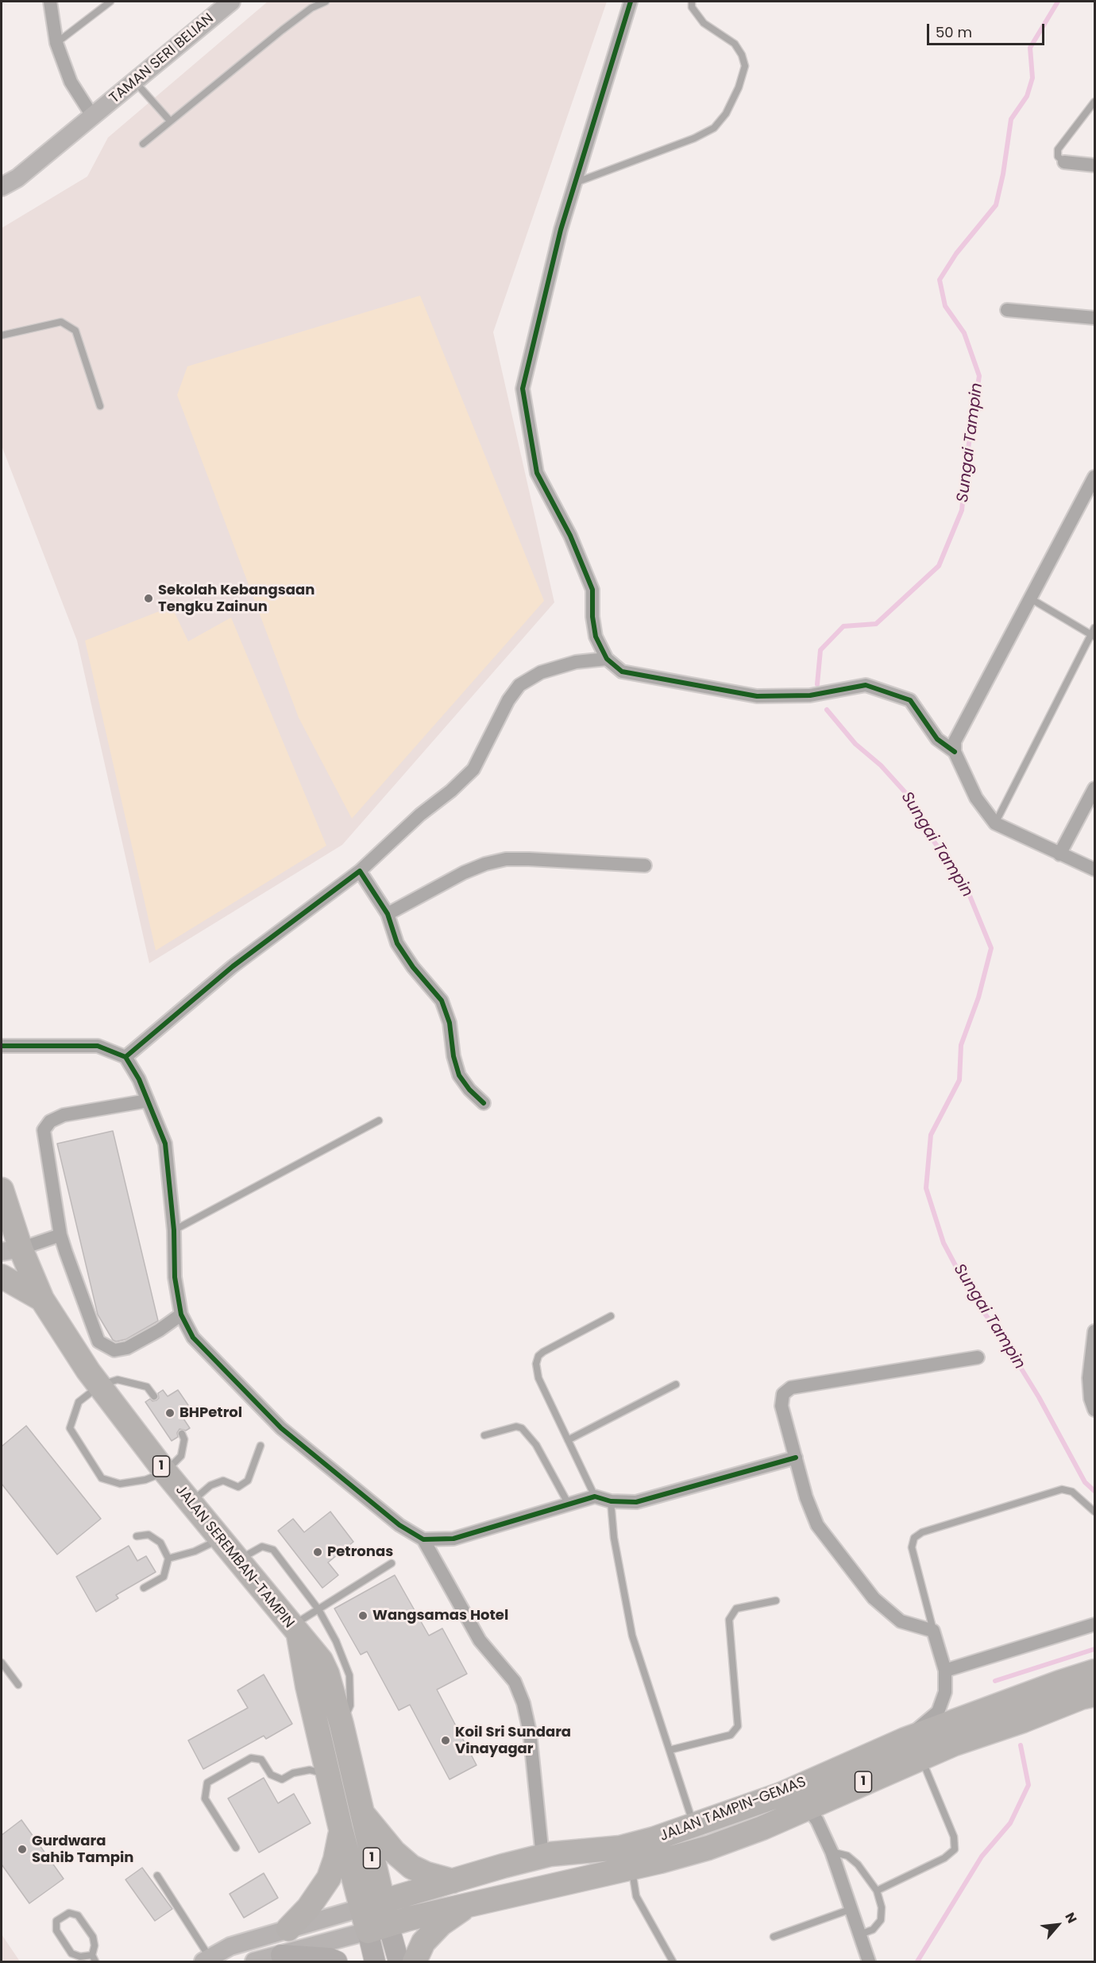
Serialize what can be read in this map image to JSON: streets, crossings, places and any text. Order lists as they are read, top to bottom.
{
  "streets": {
    "highway": ["1", "JALAN SEREMBAN-TAMPIN", "JALAN TAMPIN-GEMAS"],
    "street": ["TAMAN SERI BELIAN"]
  },
  "crossings": [
    ["1", "JALAN SEREMBAN-TAMPIN"],
    ["1", "JALAN TAMPIN-GEMAS"],
    ["JALAN SEREMBAN-TAMPIN", "JALAN TAMPIN-GEMAS"]
  ],
  "water": ["Sungai Tampin"],
  "places": [
    "Sekolah Kebangsaan Tengku Zainun",
    "BHPetrol",
    "Petronas",
    "Wangsamas Hotel",
    "Koil Sri Sundara Vinayagar",
    "Gurdwara Sahib Tampin"
  ],
  "scale_bar": "50 m",
  "north": "top right"
}
